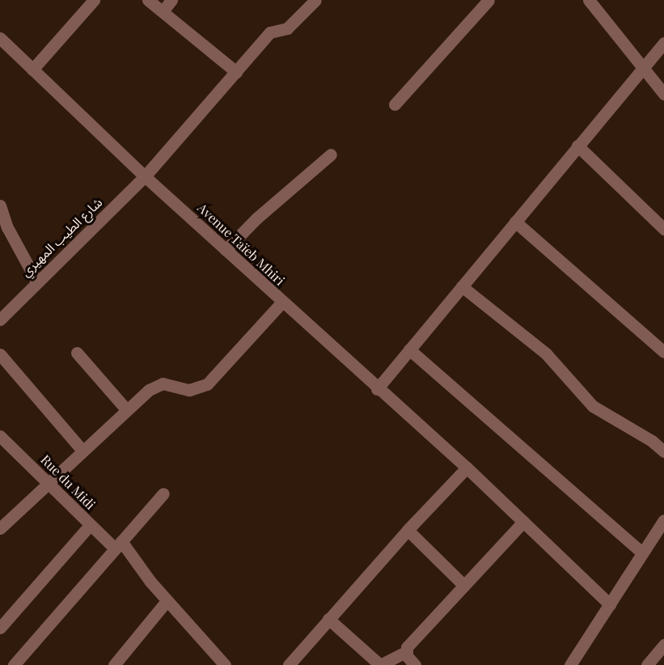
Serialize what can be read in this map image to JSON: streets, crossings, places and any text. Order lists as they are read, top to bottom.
{
  "streets": {
    "street": ["شارع الطيب المهيري", "Avenue Taïeb Mhiri", "Rue du Midi"]
  },
  "crossings": [
    ["شارع الطيب المهيري", "Avenue Taïeb Mhiri"]
  ]
}
